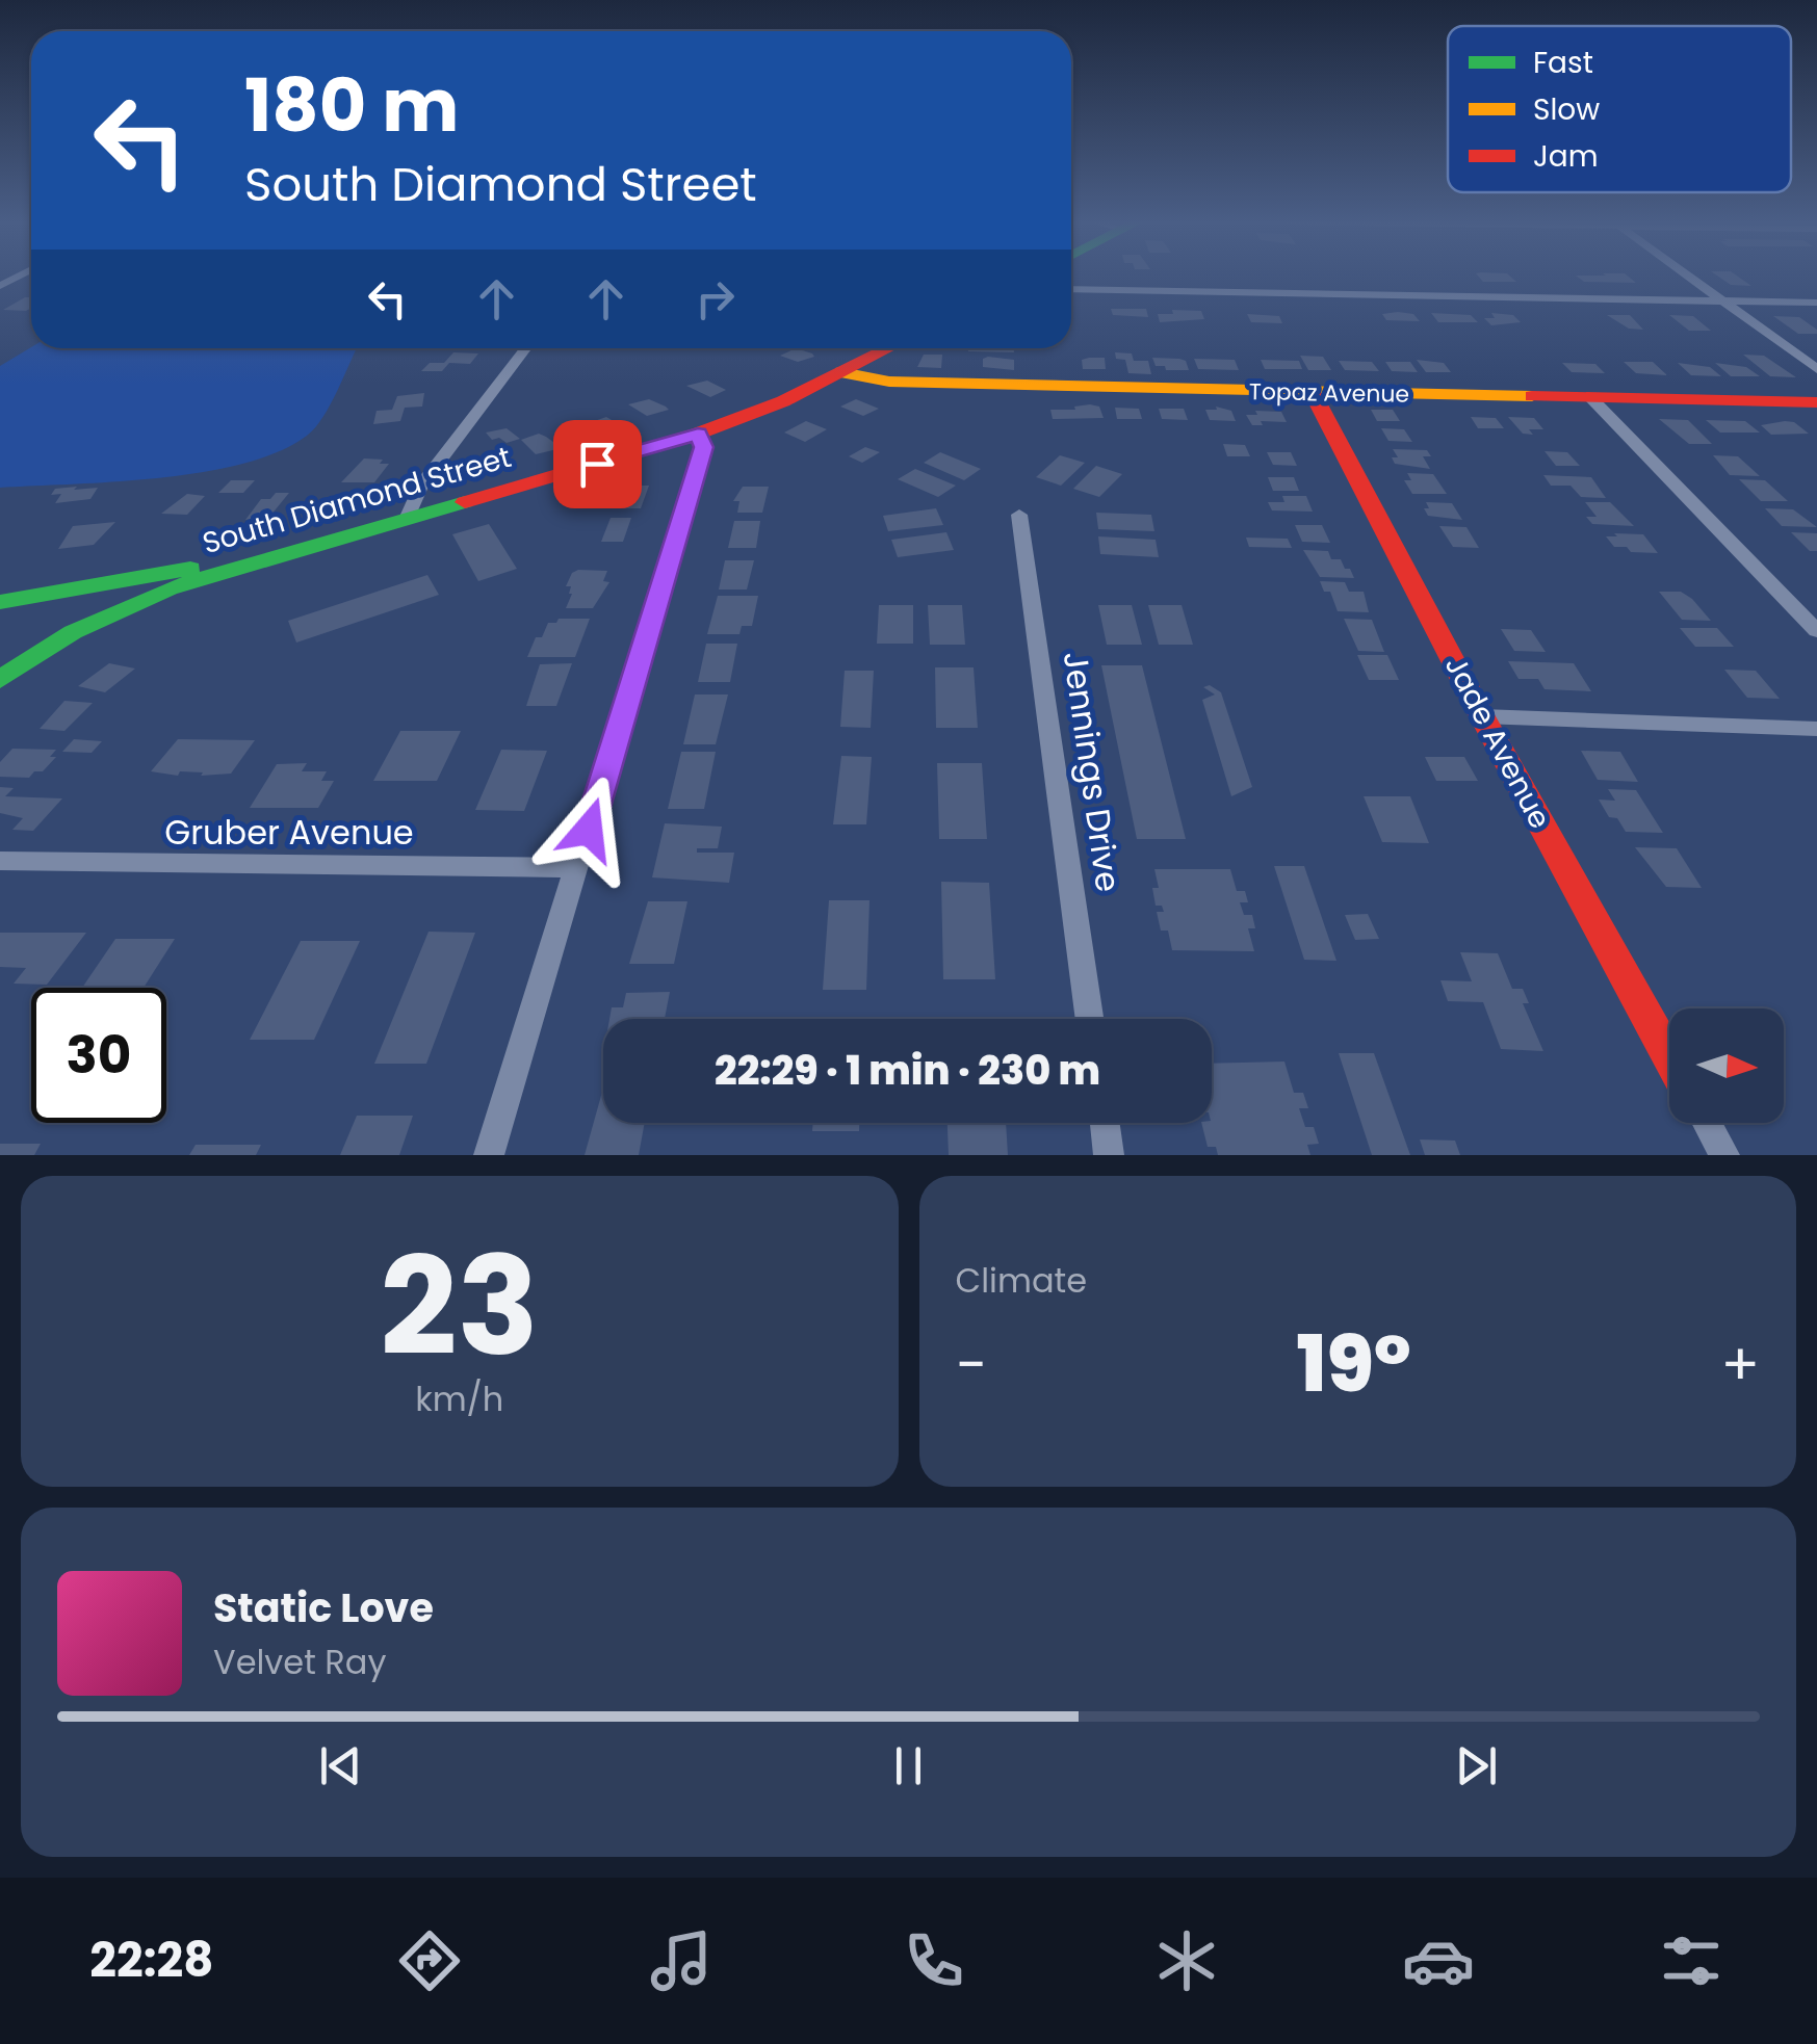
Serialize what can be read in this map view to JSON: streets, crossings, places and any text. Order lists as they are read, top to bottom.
{
  "streets": {
    "street": [
      "Topaz Avenue",
      "South Diamond Street",
      "Jade Avenue",
      "Jennings Drive",
      "Gruber Avenue"
    ]
  },
  "crossings": [
    ["Topaz Avenue", "South Diamond Street"],
    ["Topaz Avenue", "Jade Avenue"]
  ],
  "legend": ["Fast", "Slow", "Jam"],
  "north": "right",
  "page": {
    "turn": ["180 m", "South Diamond Street"],
    "limit": "30",
    "trip": "22:29 · 1 min · 230 m",
    "tile": [
      ["23", "km/h"],
      "Climate"
    ],
    "heat": ["−", "19°", "+"],
    "song": ["Static Love", "Velvet Ray"],
    "tabs": "22:28"
  }
}
